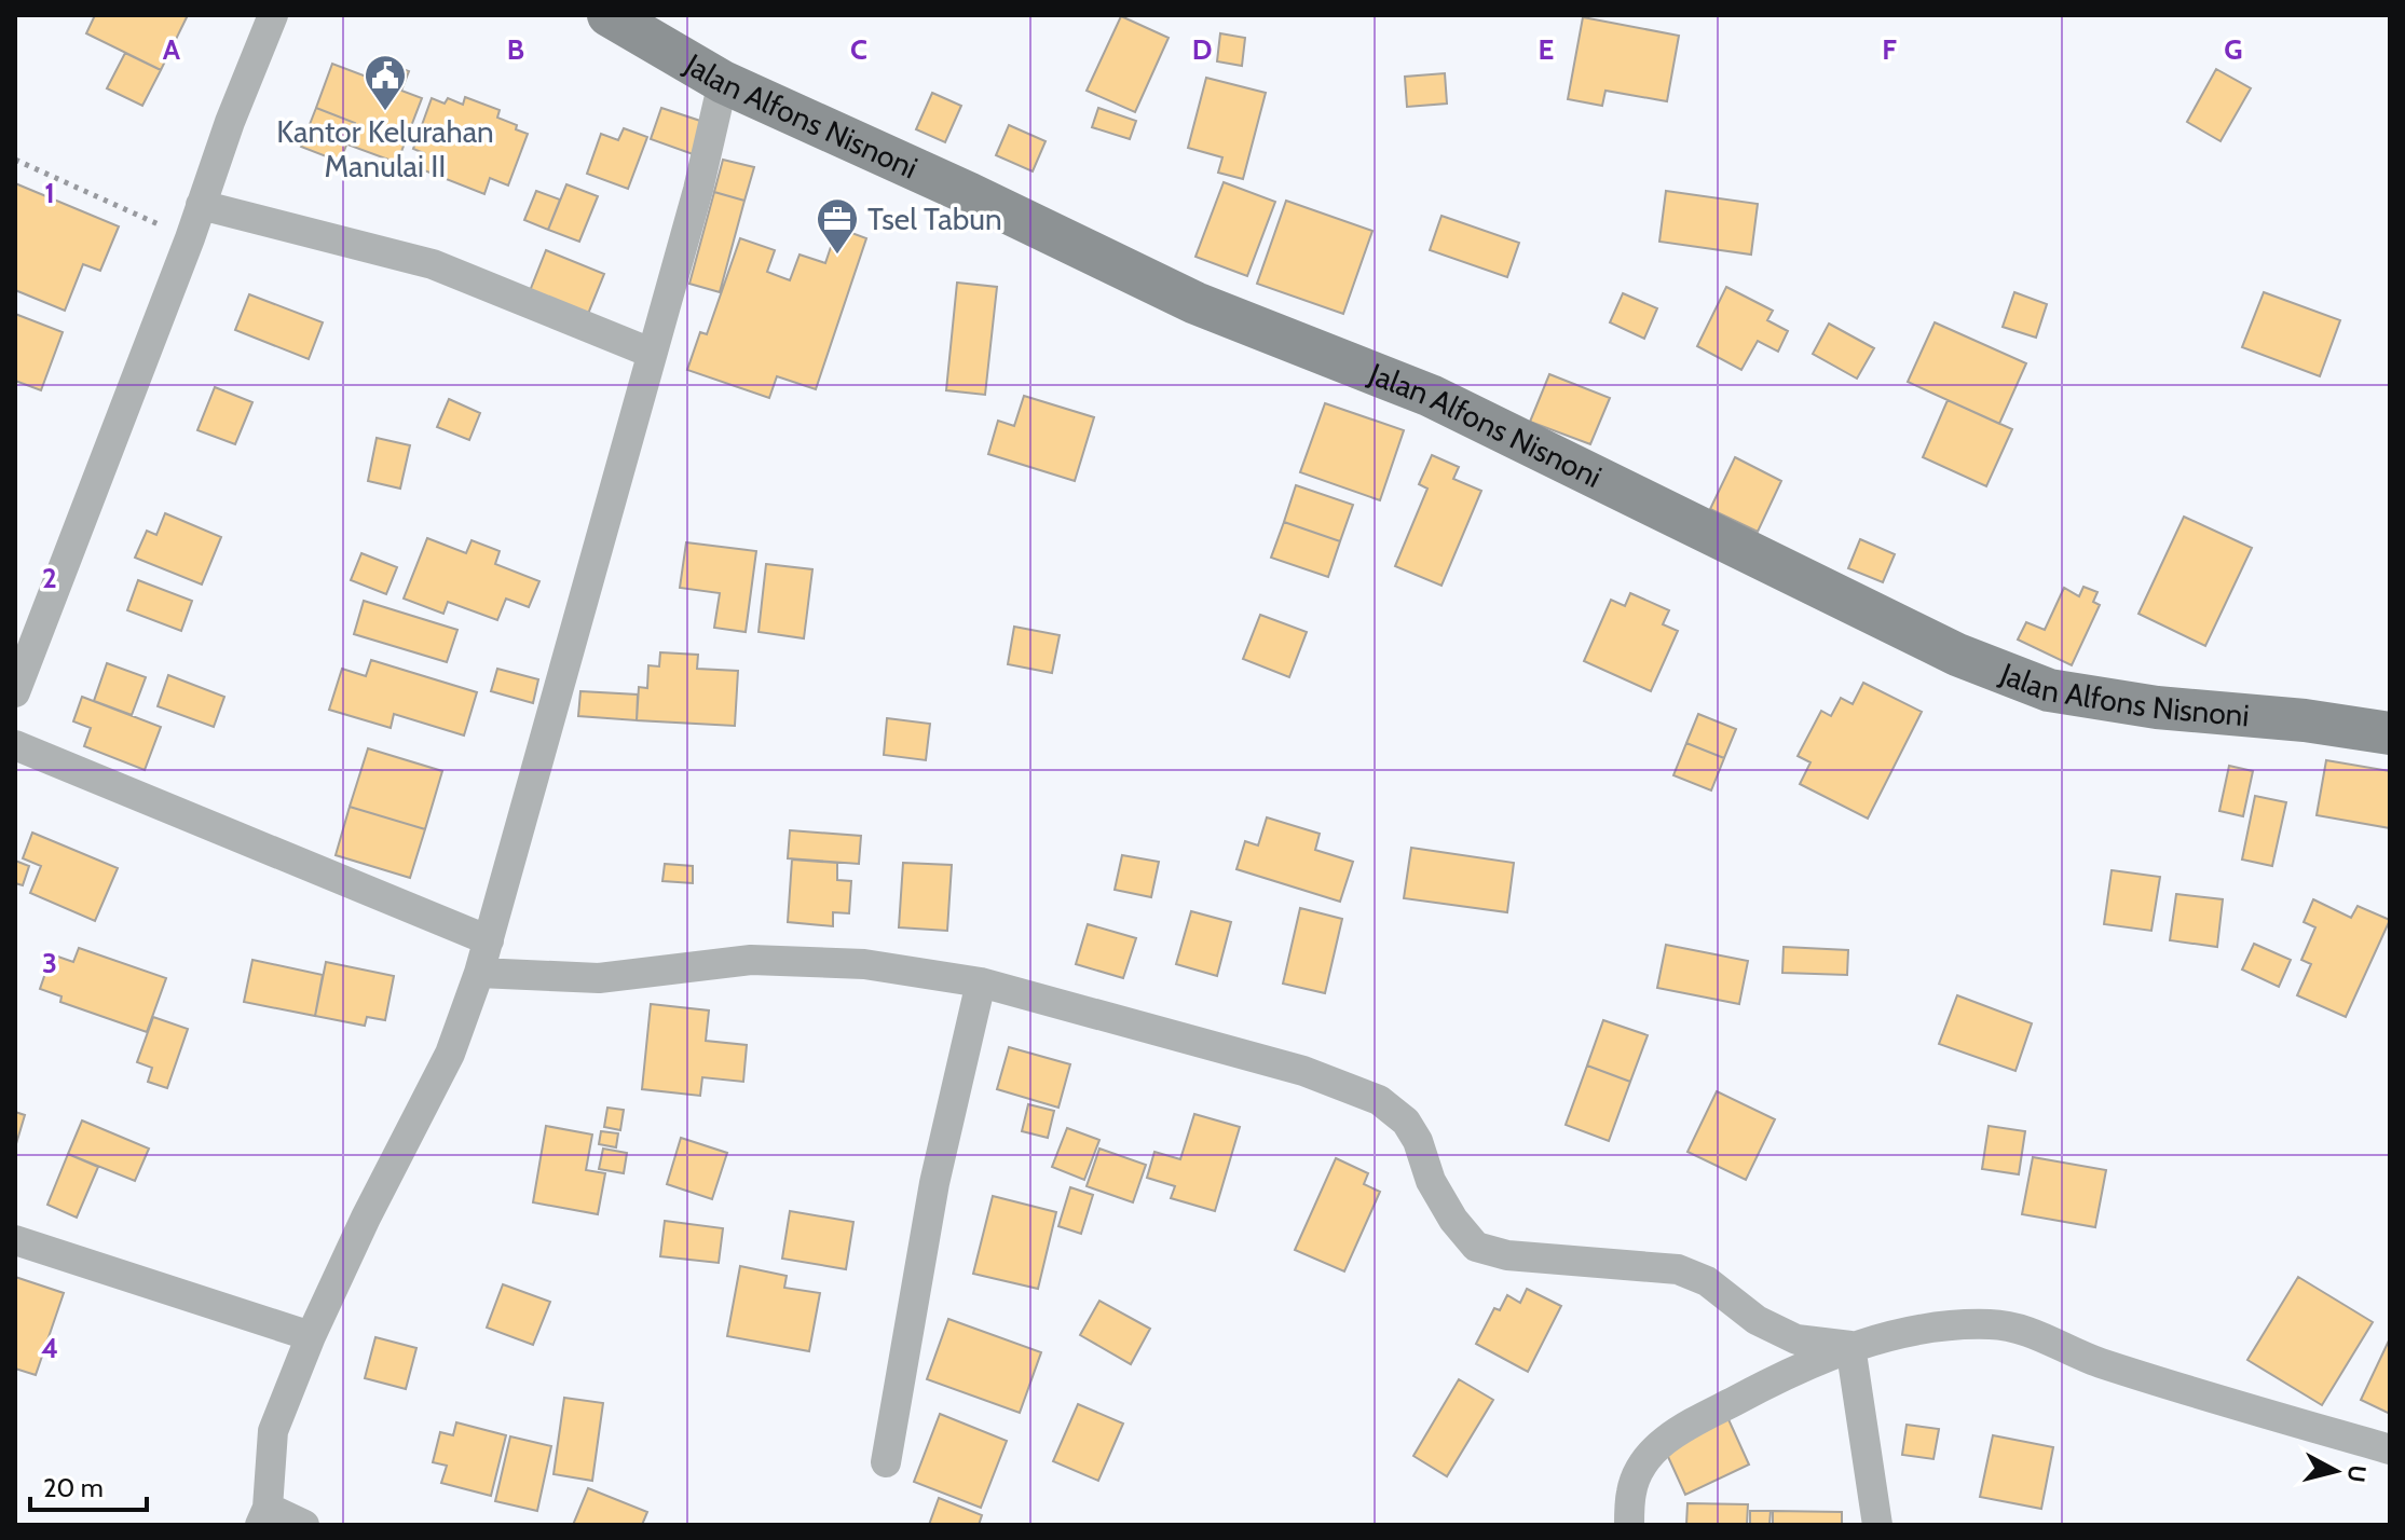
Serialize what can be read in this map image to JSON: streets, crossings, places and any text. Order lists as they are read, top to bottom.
{
  "streets": {
    "main road": ["Jalan Alfons Nisnoni"]
  },
  "places": {
    "public building": ["Kantor Kelurahan Manulai II"],
    "office": ["Tsel Tabun"]
  },
  "scale_bar": "20 m",
  "north": "right",
  "grid": {
    "columns": [
      "A",
      "B",
      "C",
      "D",
      "E",
      "F",
      "G"
    ],
    "rows": [
      "1",
      "2",
      "3",
      "4"
    ]
  }
}
